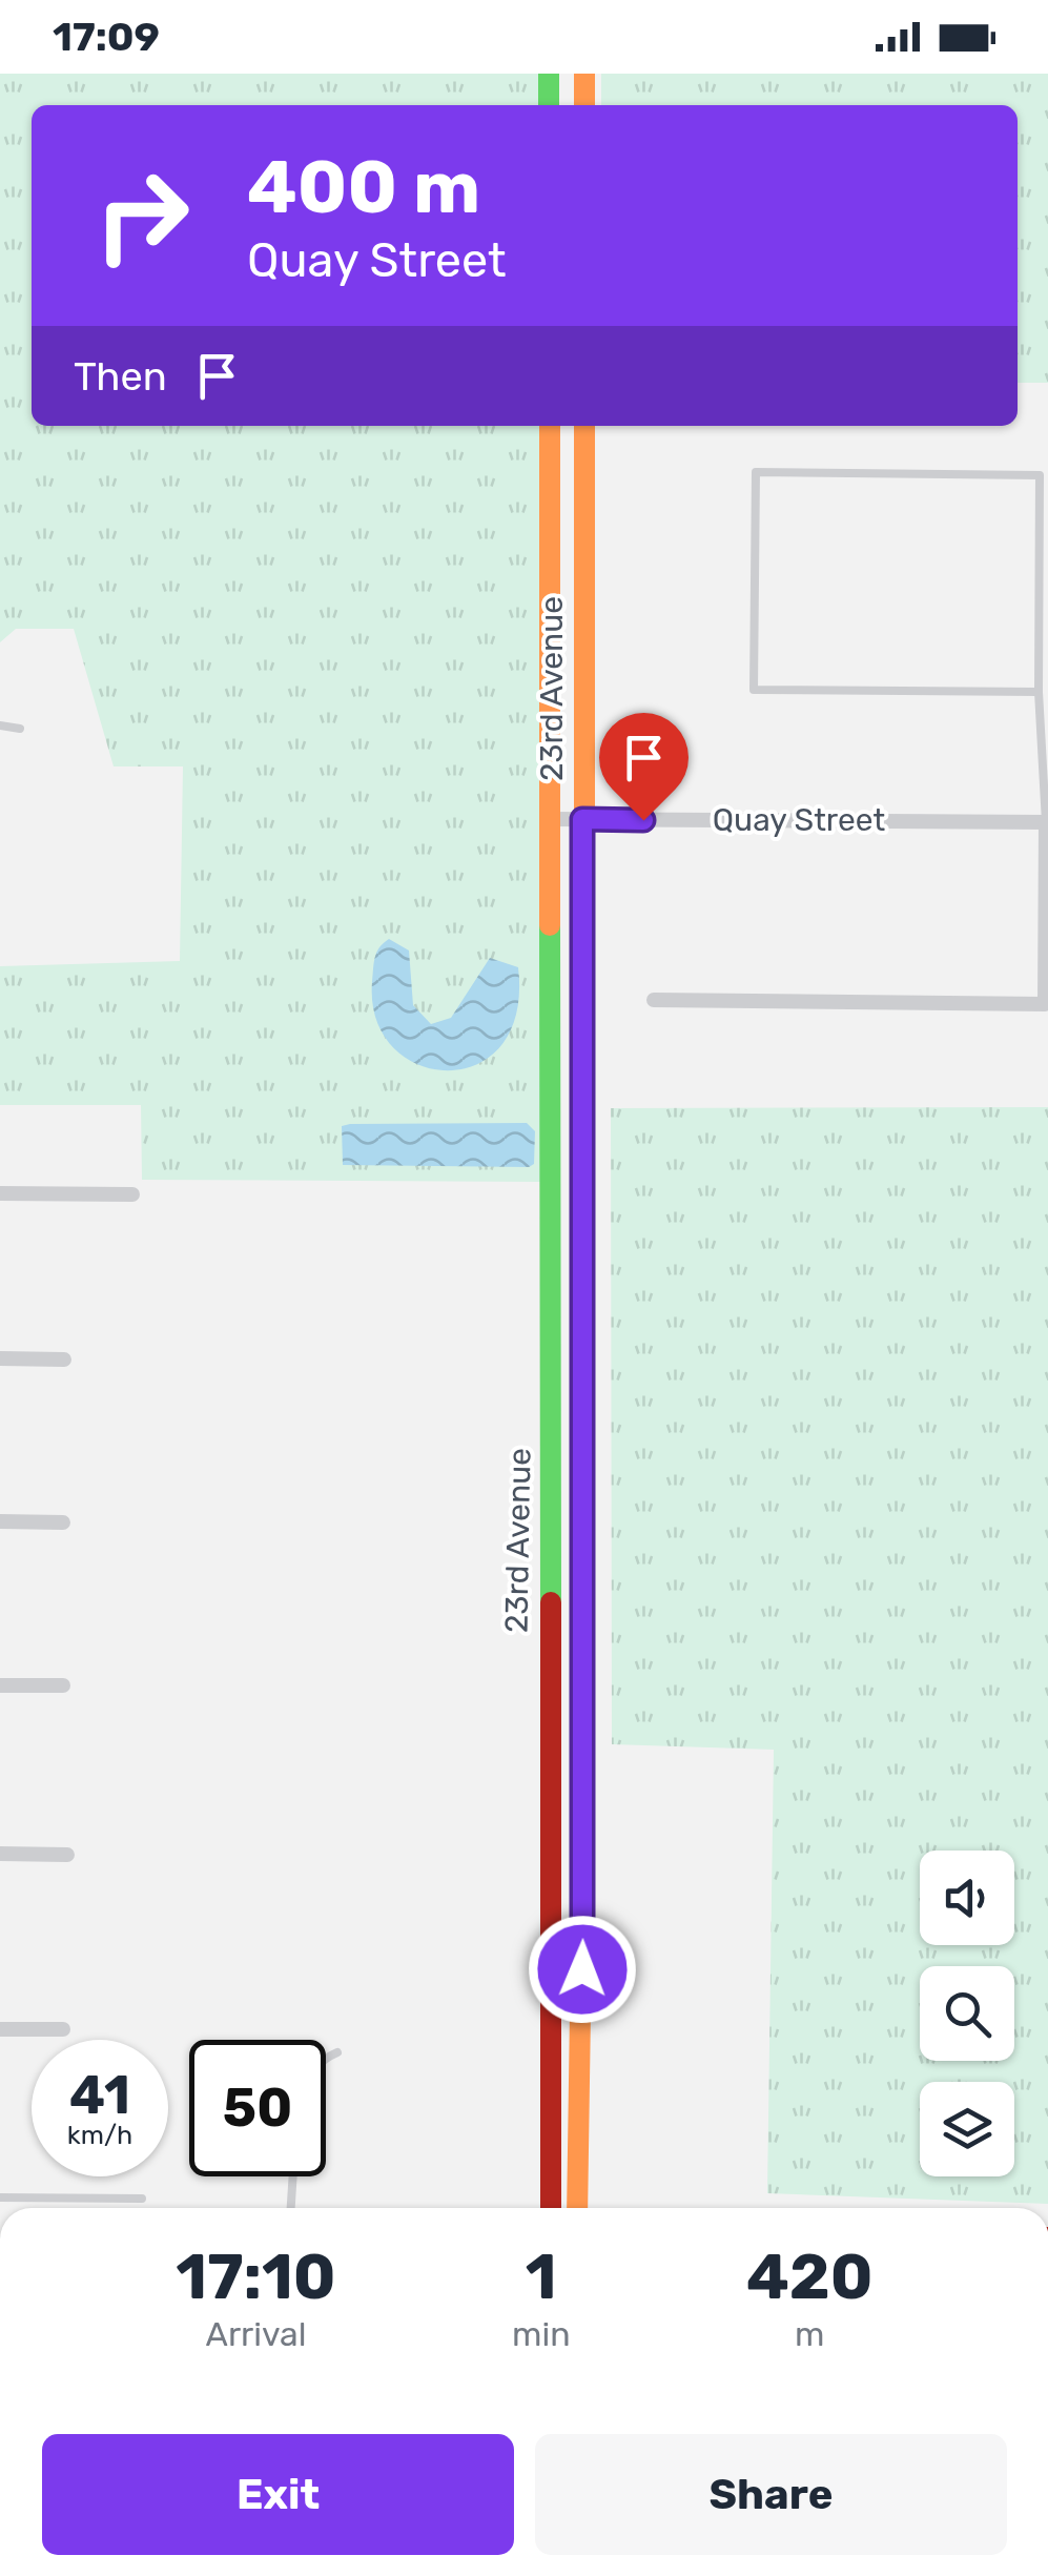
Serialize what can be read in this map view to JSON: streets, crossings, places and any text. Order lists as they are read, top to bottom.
{
  "streets": {
    "main road": ["23rd Avenue"],
    "street": ["Quay Street"]
  },
  "crossings": [
    ["23rd Avenue", "Quay Street"]
  ],
  "page": {
    "status": "17:09",
    "turn": ["400 m", "Quay Street"],
    "then": "Then",
    "speed": "41 km/h",
    "limit": "50",
    "eta": [
      "17:10",
      "Arrival",
      "1",
      "min",
      "420",
      "m"
    ],
    "buttons": ["Exit", "Share"]
  }
}
